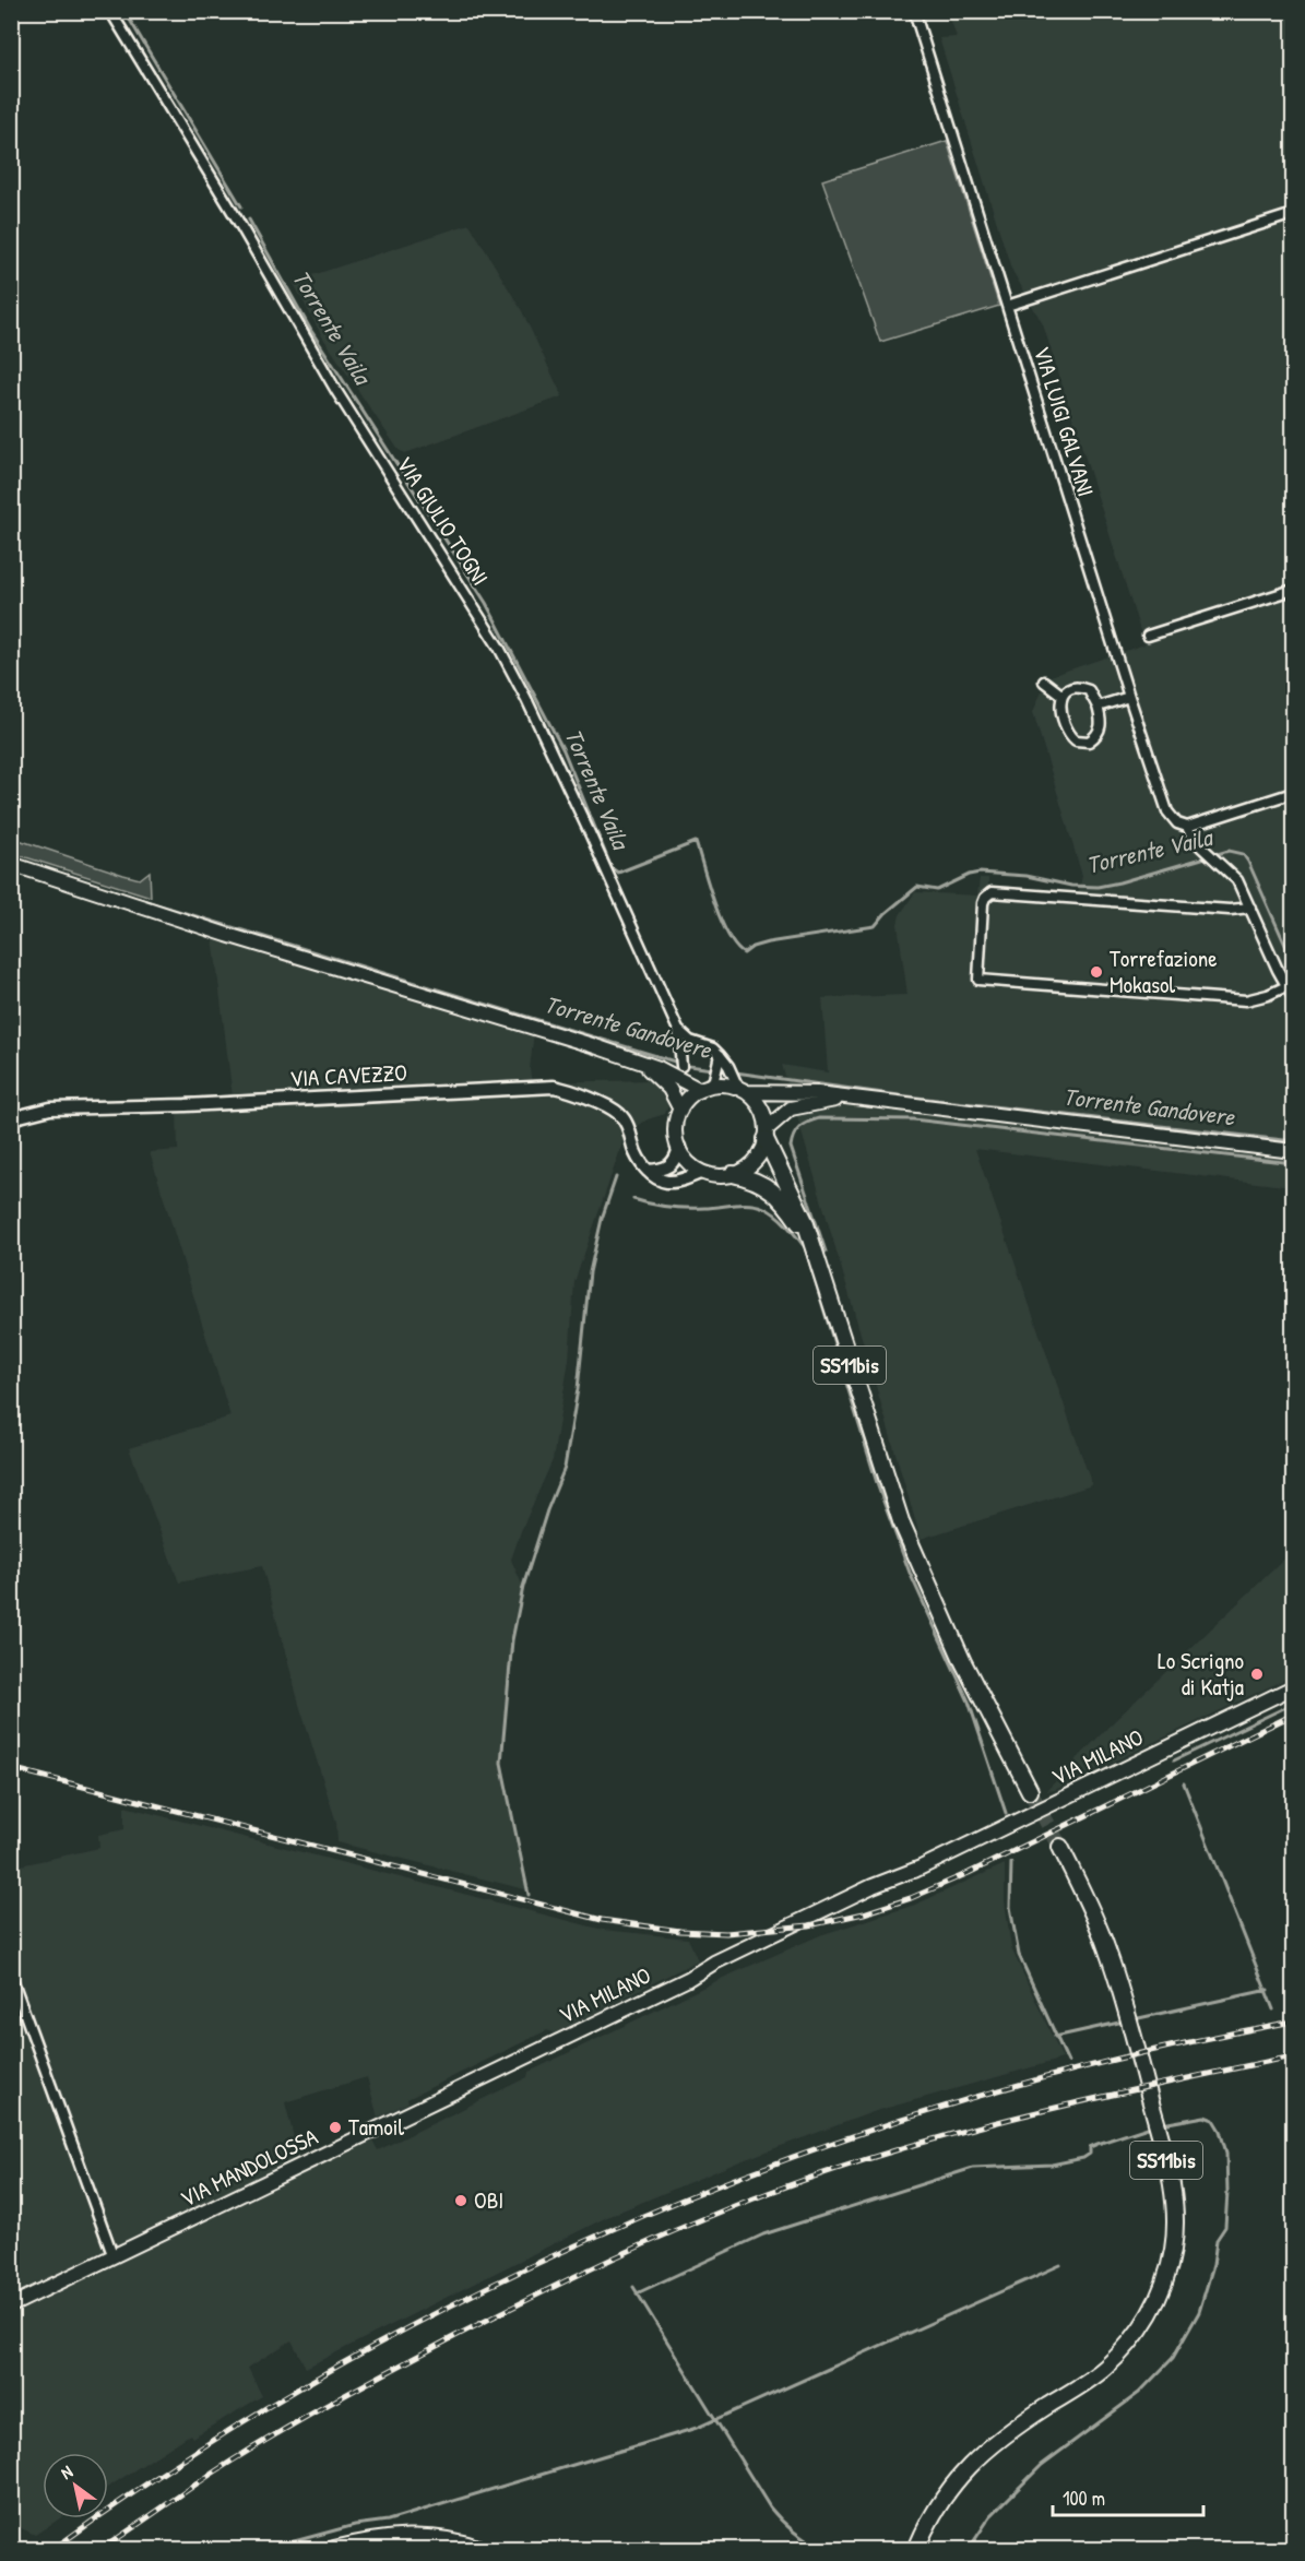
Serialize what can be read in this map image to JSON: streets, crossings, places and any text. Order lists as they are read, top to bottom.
{
  "streets": {
    "main road": ["SS11bis", "VIA MILANO", "VIA MANDOLOSSA"],
    "street": ["VIA LUIGI GALVANI", "VIA GIULIO TOGNI", "VIA CAVEZZO"]
  },
  "crossings": [
    ["VIA MILANO", "VIA MANDOLOSSA"]
  ],
  "water": ["Torrente Vaila", "Torrente Gandovere"],
  "places": [
    "Torrefazione Mokasol",
    "Lo Scrigno di Katja",
    "Tamoil",
    "OBI"
  ],
  "scale_bar": "100 m",
  "north": "top left"
}
